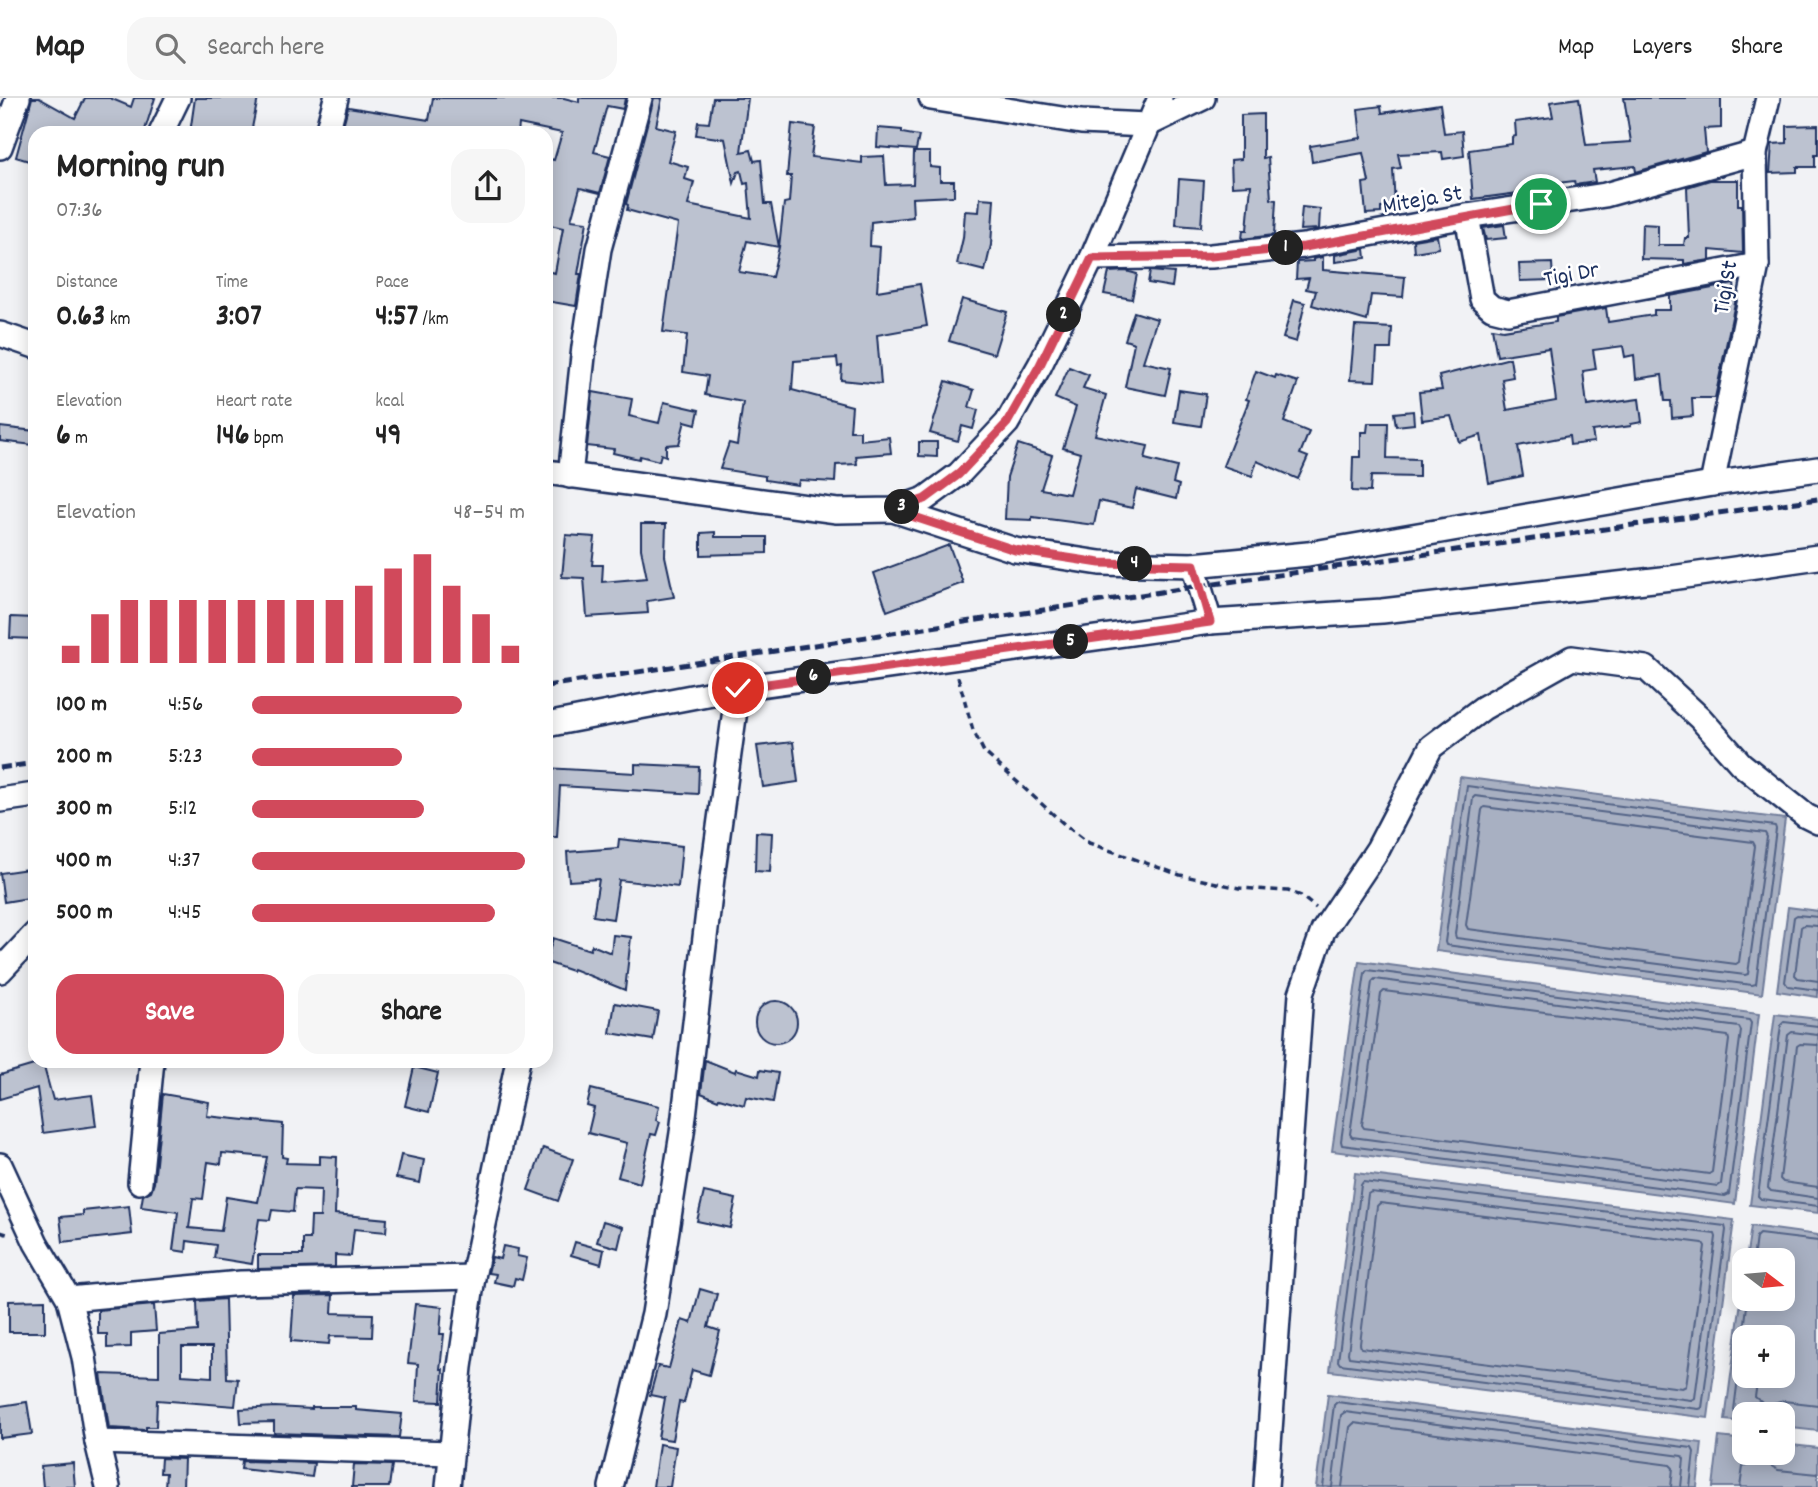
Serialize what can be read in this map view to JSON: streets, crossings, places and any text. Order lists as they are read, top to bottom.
{
  "streets": {
    "street": ["Miteja St", "Tigi Dr", "Tigi St"]
  },
  "crossings": [
    ["Miteja St", "Tigi Dr"],
    ["Miteja St", "Tigi St"],
    ["Tigi Dr", "Tigi St"]
  ],
  "north": "right",
  "page": {
    "header": "Map",
    "search": "Search here",
    "nav": ["Map", "Layers", "Share"],
    "heading": ["Morning run", "07:36"],
    "pins": [
      "1",
      "2",
      "3",
      "4",
      "5",
      "6"
    ],
    "stats": [
      ["Distance", "0.63 km"],
      ["Time", "3:07"],
      ["Pace", "4:57 /km"],
      ["Elevation", "6 m"],
      ["Heart rate", "146 bpm"],
      ["kcal", "49"]
    ],
    "chart": ["Elevation", "48–54 m"],
    "list": [
      {
        "name": "100 m",
        "note": "4:56"
      },
      {
        "name": "200 m",
        "note": "5:23"
      },
      {
        "name": "300 m",
        "note": "5:12"
      },
      {
        "name": "400 m",
        "note": "4:37"
      },
      {
        "name": "500 m",
        "note": "4:45"
      }
    ],
    "buttons": ["Save", "Share"],
    "map_buttons": ["+", "−"]
  }
}
